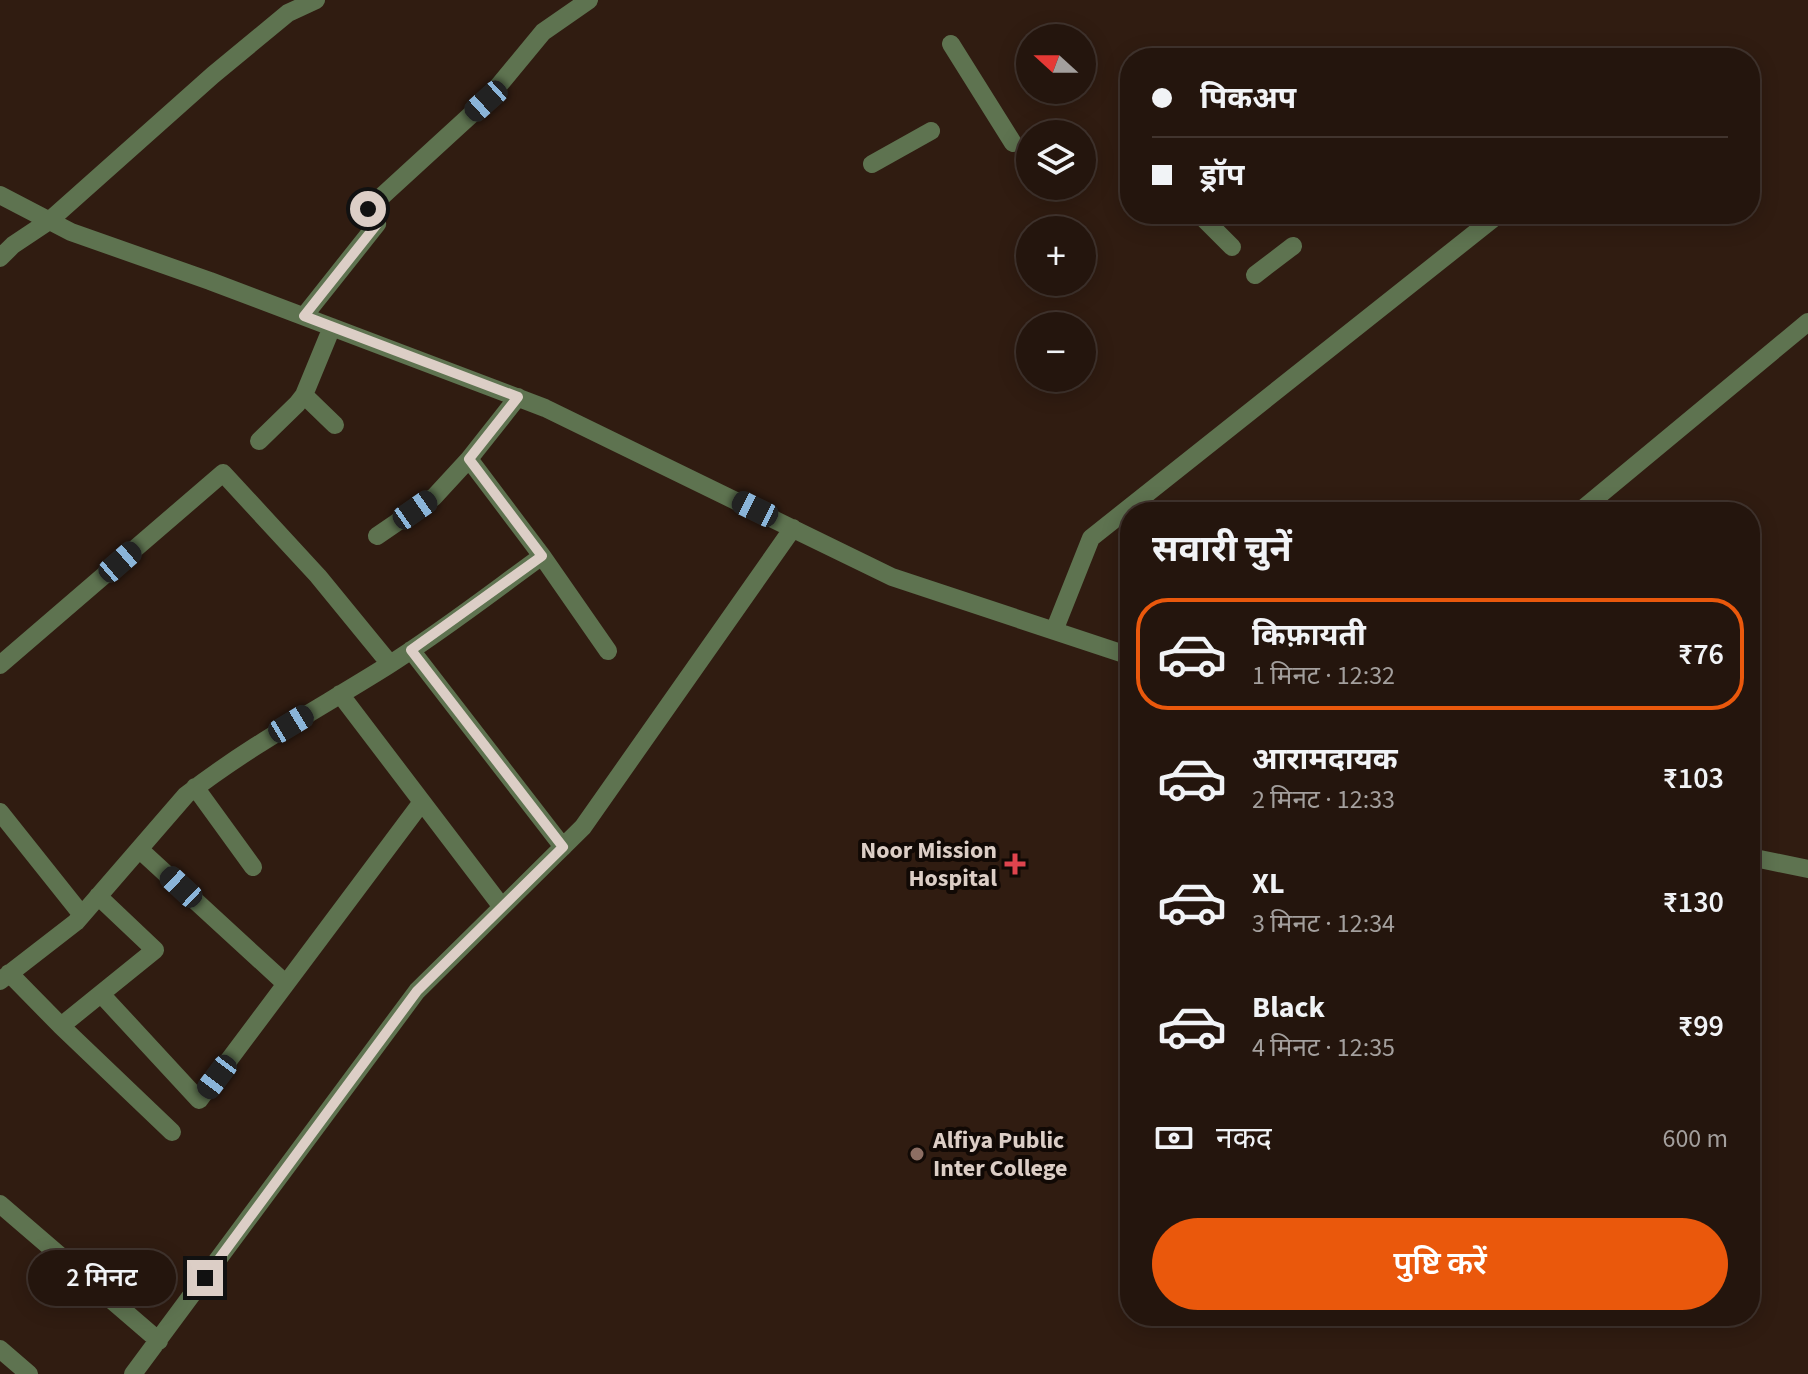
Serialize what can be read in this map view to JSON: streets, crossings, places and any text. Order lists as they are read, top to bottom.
{
  "places": {
    "health": ["Noor Mission Hospital"],
    "other": ["Alfiya Public Inter College"]
  },
  "north": "left",
  "page": {
    "map_buttons": ["+", "−"],
    "banner": ["पिकअप", "ड्रॉप"],
    "heading": "सवारी चुनें",
    "list": [
      {
        "name": "किफ़ायती",
        "note": "1 मिनट · 12:32",
        "value": "₹76"
      },
      {
        "name": "आरामदायक",
        "note": "2 मिनट · 12:33",
        "value": "₹103"
      },
      {
        "name": "XL",
        "note": "3 मिनट · 12:34",
        "value": "₹130"
      },
      {
        "name": "Black",
        "note": "4 मिनट · 12:35",
        "value": "₹99"
      }
    ],
    "pay": ["नकद", "600 m"],
    "buttons": "पुष्टि करें",
    "bubble": "2 मिनट"
  }
}
